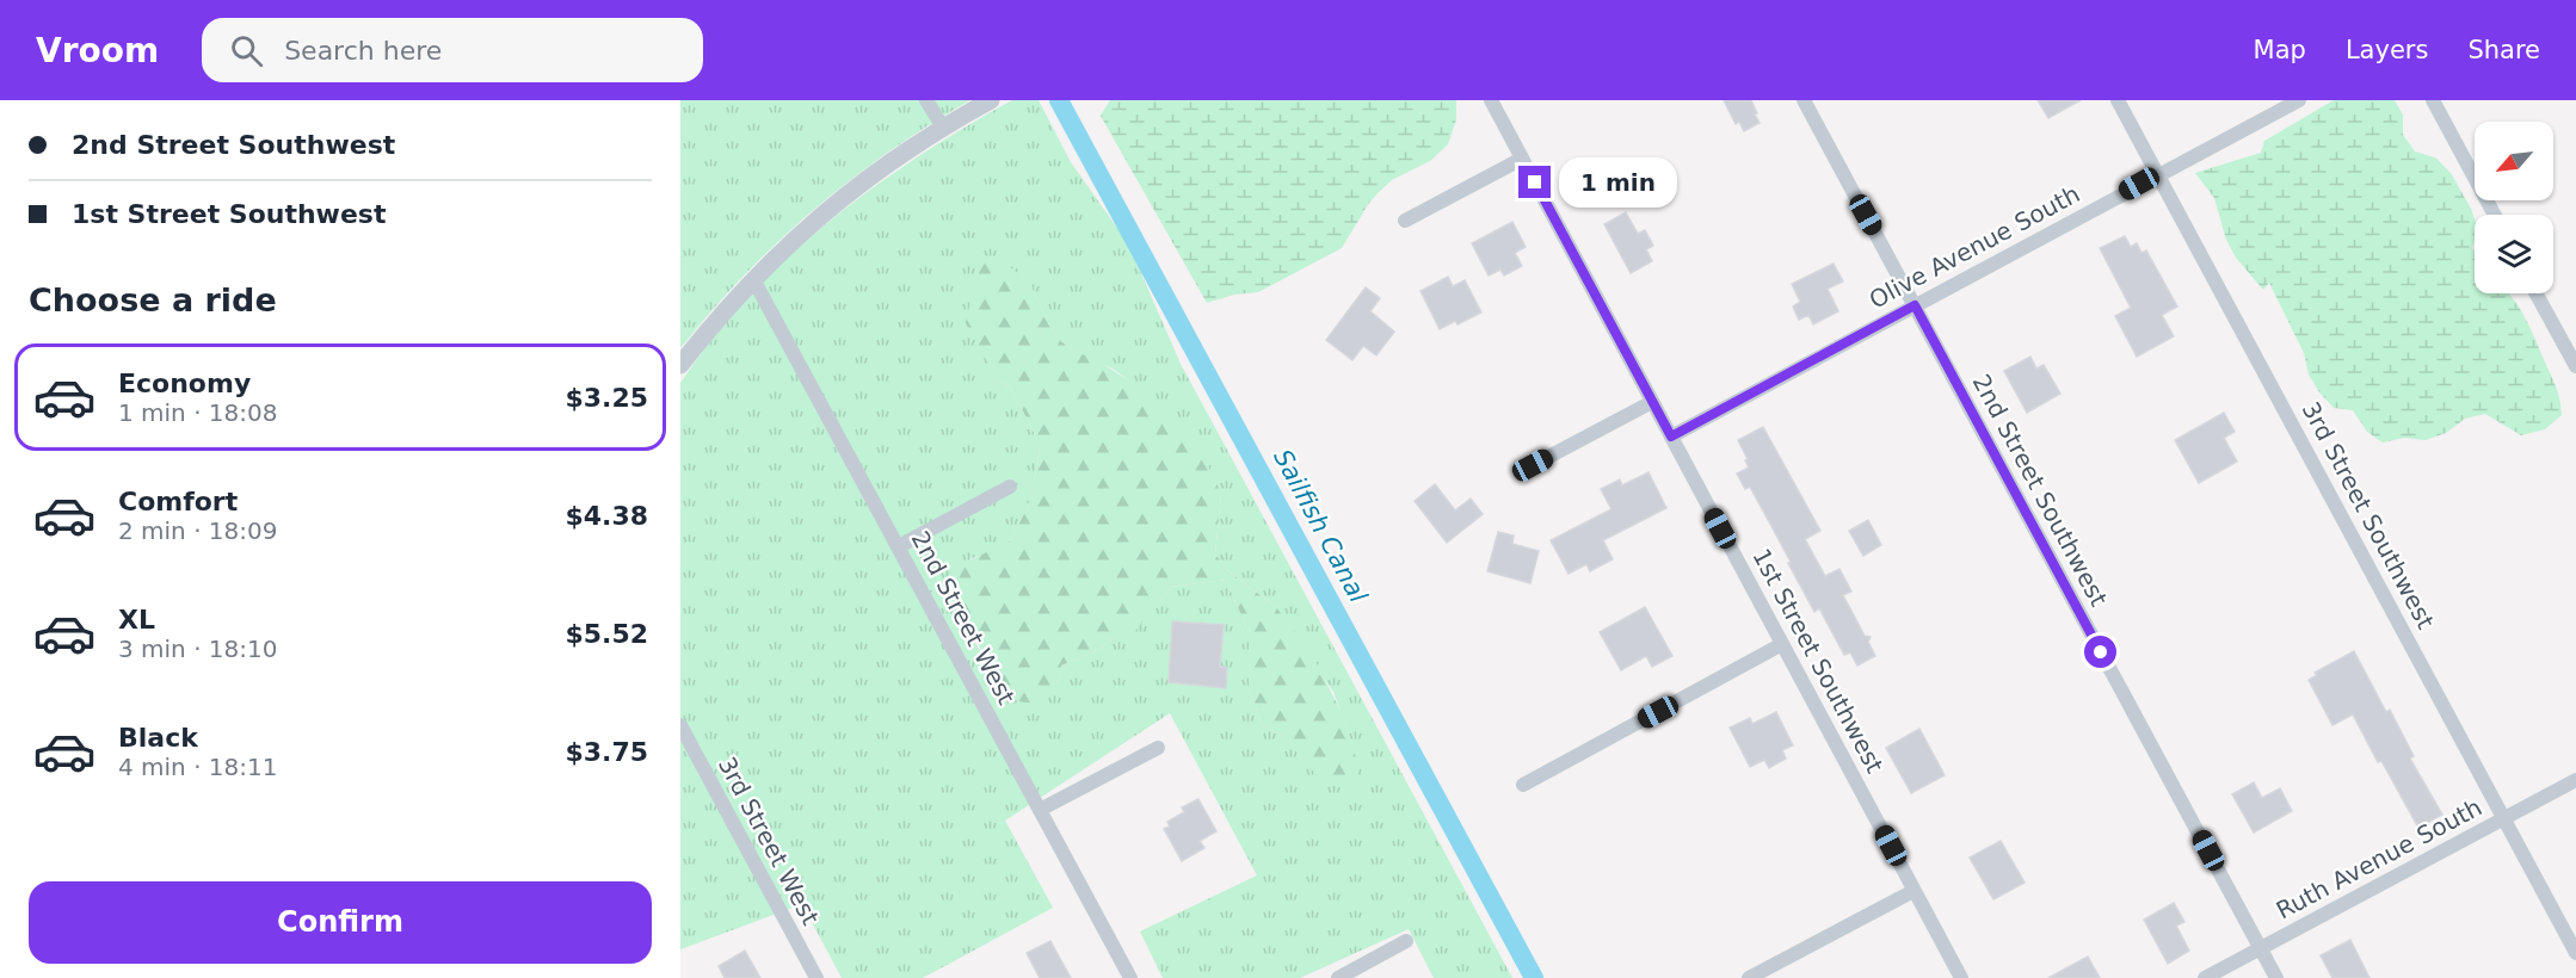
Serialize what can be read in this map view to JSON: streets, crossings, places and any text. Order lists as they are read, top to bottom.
{
  "streets": {
    "street": [
      "Olive Avenue South",
      "2nd Street Southwest",
      "3rd Street Southwest",
      "2nd Street West",
      "1st Street Southwest",
      "3rd Street West",
      "Ruth Avenue South"
    ]
  },
  "crossings": [
    ["Olive Avenue South", "2nd Street Southwest"],
    ["Olive Avenue South", "3rd Street Southwest"],
    ["Olive Avenue South", "1st Street Southwest"],
    ["2nd Street Southwest", "Ruth Avenue South"],
    ["3rd Street Southwest", "Ruth Avenue South"]
  ],
  "water": ["Sailfish Canal"],
  "north": "bottom left",
  "page": {
    "header": "Vroom",
    "search": "Search here",
    "nav": ["Map", "Layers", "Share"],
    "banner": ["2nd Street Southwest", "1st Street Southwest"],
    "bubble": "1 min",
    "heading": "Choose a ride",
    "list": [
      {
        "name": "Economy",
        "note": "1 min · 18:08",
        "value": "$3.25"
      },
      {
        "name": "Comfort",
        "note": "2 min · 18:09",
        "value": "$4.38"
      },
      {
        "name": "XL",
        "note": "3 min · 18:10",
        "value": "$5.52"
      },
      {
        "name": "Black",
        "note": "4 min · 18:11",
        "value": "$3.75"
      }
    ],
    "buttons": "Confirm"
  }
}
